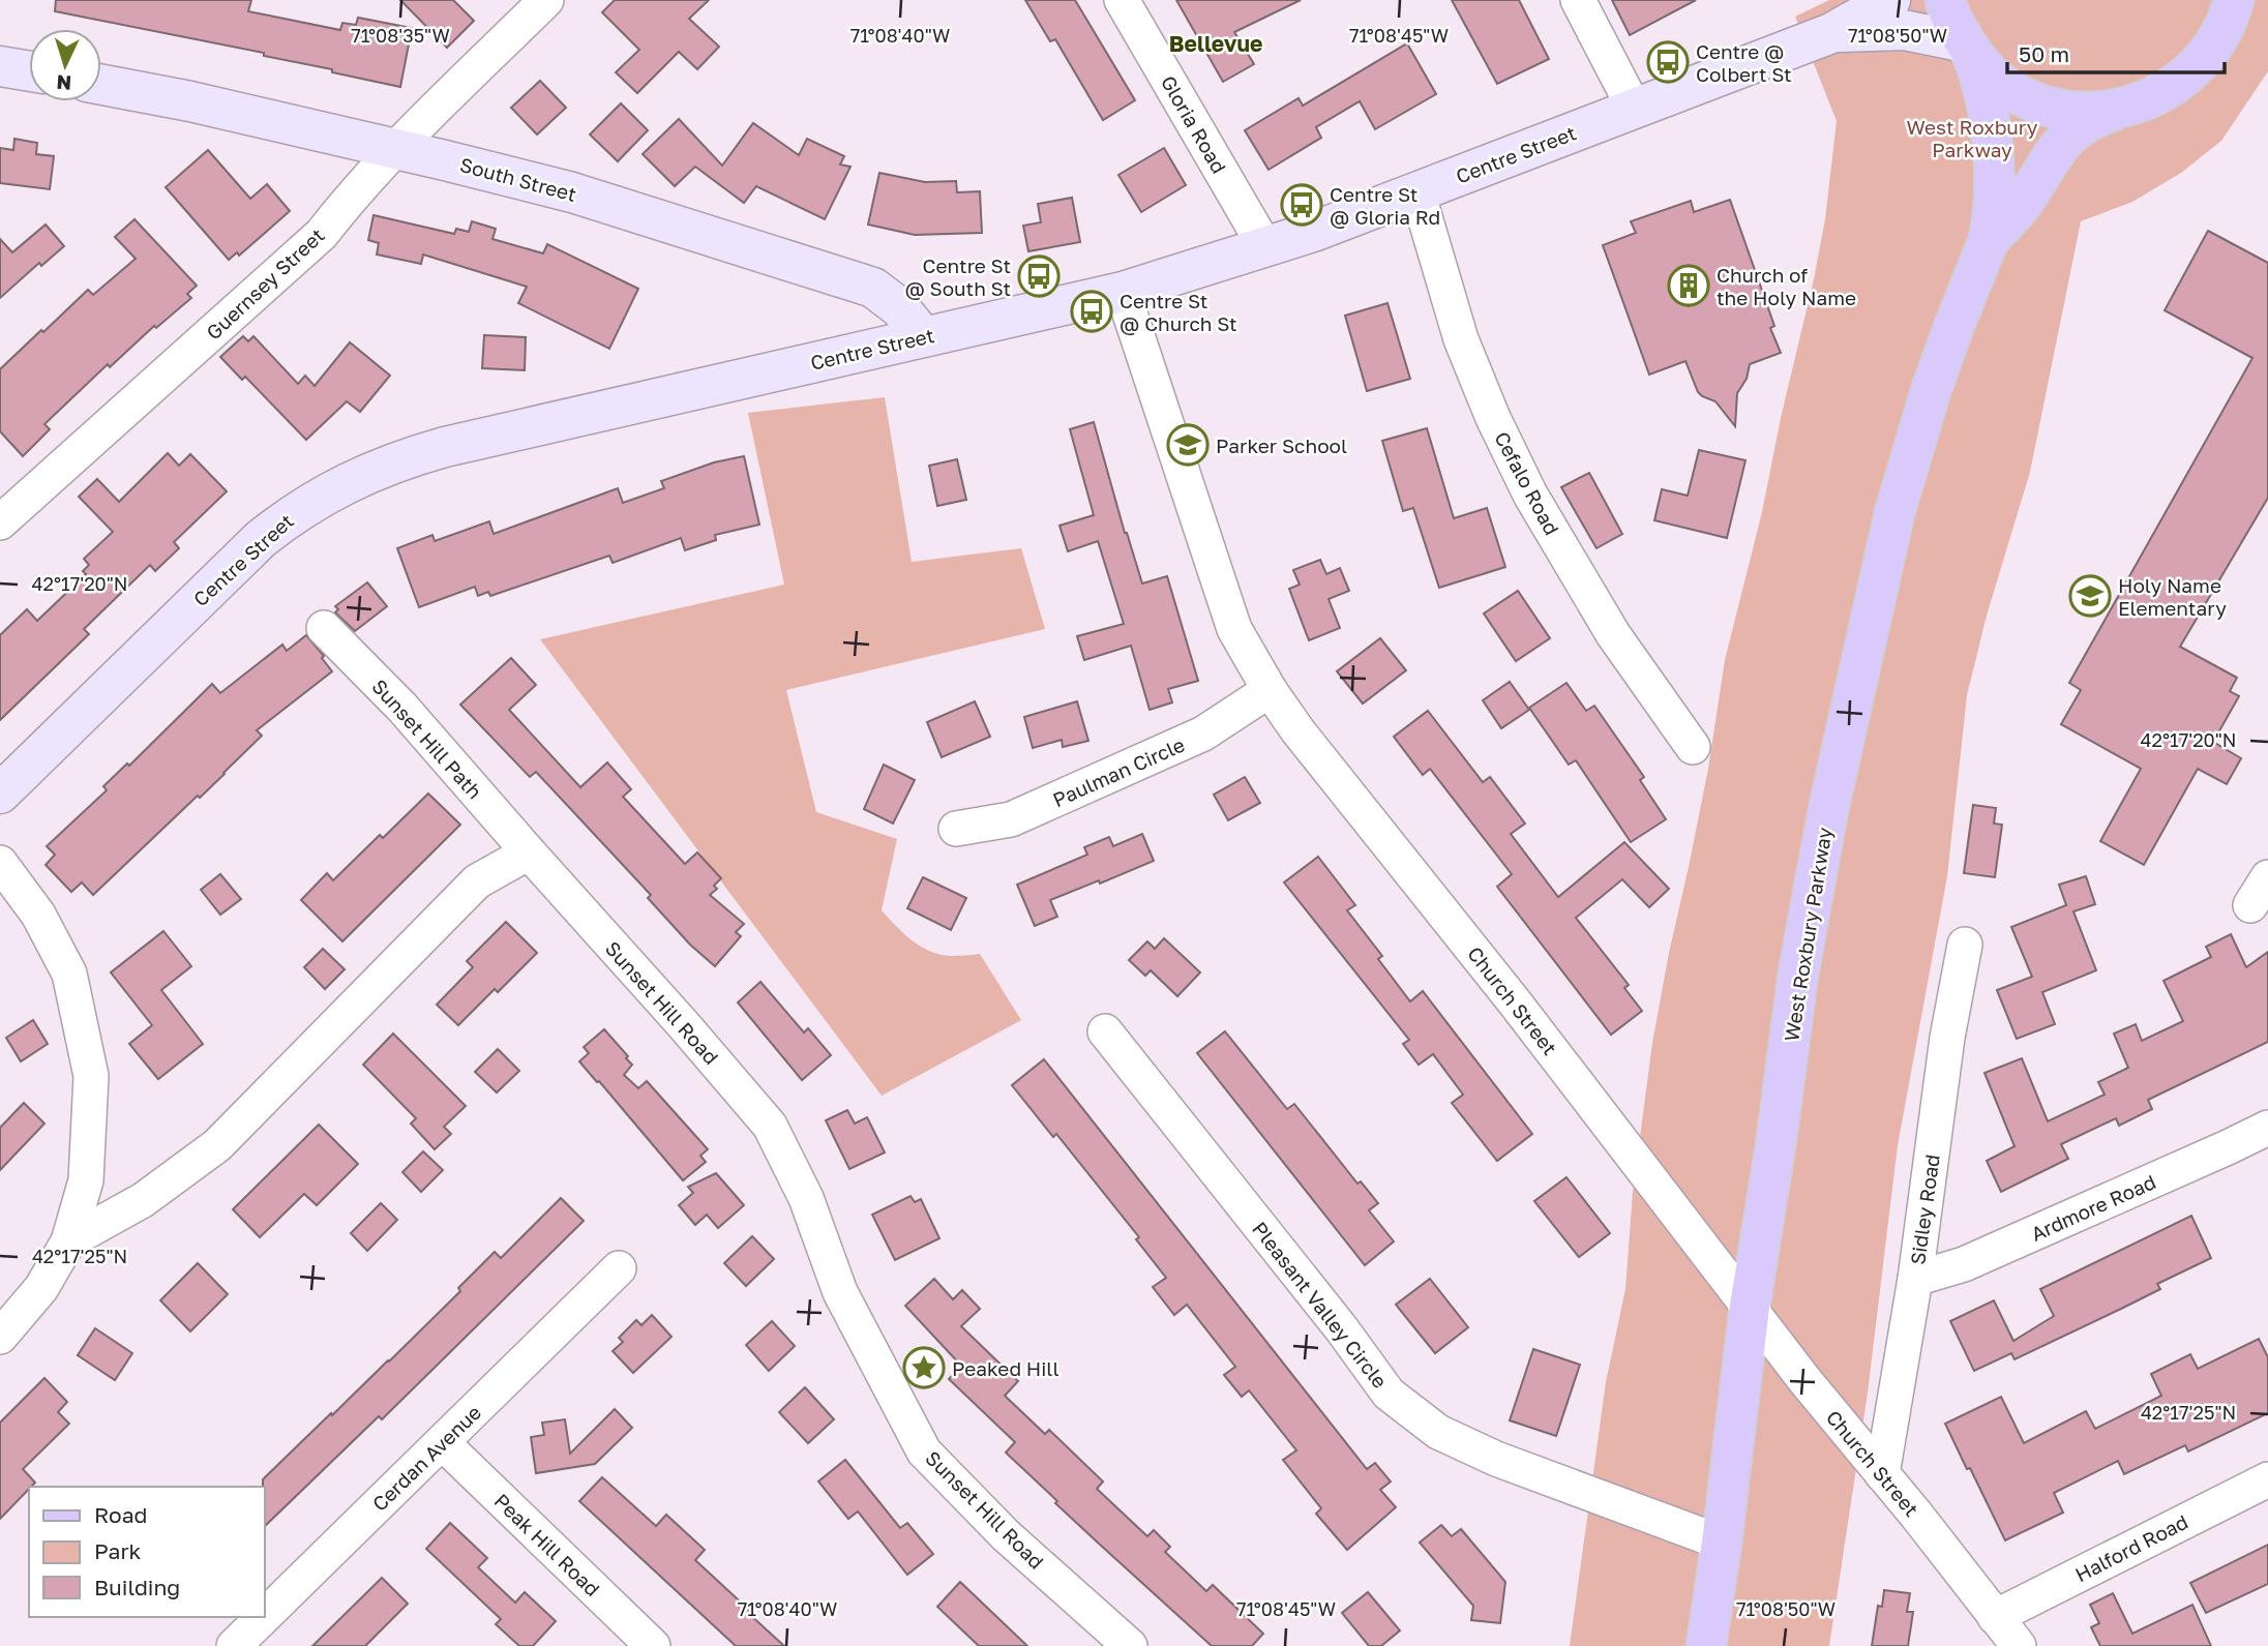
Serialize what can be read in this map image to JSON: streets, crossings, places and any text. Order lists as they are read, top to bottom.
{
  "streets": {
    "main road": ["Centre Street", "South Street", "West Roxbury Parkway"],
    "street": [
      "Gloria Road",
      "Guernsey Street",
      "Cefalo Road",
      "Sunset Hill Path",
      "Paulman Circle",
      "Church Street",
      "Sunset Hill Road",
      "Ardmore Road",
      "Sidley Road",
      "Pleasant Valley Circle",
      "Cerdan Avenue",
      "Peak Hill Road",
      "Halford Road"
    ]
  },
  "crossings": [
    ["Gloria Road", "Centre Street"],
    ["Centre Street", "South Street"],
    ["Centre Street", "Cefalo Road"],
    ["Centre Street", "West Roxbury Parkway"],
    ["Centre Street", "Church Street"],
    ["South Street", "Guernsey Street"],
    ["Sunset Hill Path", "Sunset Hill Road"],
    ["Paulman Circle", "Church Street"],
    ["West Roxbury Parkway", "Church Street"],
    ["West Roxbury Parkway", "Pleasant Valley Circle"],
    ["Church Street", "Sidley Road"],
    ["Church Street", "Halford Road"],
    ["Ardmore Road", "Sidley Road"],
    ["Cerdan Avenue", "Peak Hill Road"]
  ],
  "districts": ["Bellevue"],
  "parks": ["West Roxbury Parkway"],
  "places": {
    "bus stop": [
      "Centre @ Colbert St",
      "Centre St @ Gloria Rd",
      "Centre St @ South St",
      "Centre St @ Church St"
    ],
    "building": ["Church of the Holy Name"],
    "school or university": ["Parker School", "Holy Name Elementary"],
    "place": ["Peaked Hill"]
  },
  "legend": ["Road", "Park", "Building"],
  "scale_bar": "50 m",
  "north": "bottom",
  "coordinates": [
    "71°08'35\"W",
    "71°08'40\"W",
    "71°08'45\"W",
    "71°08'50\"W",
    "42°17'20\"N",
    "42°17'25\"N"
  ]
}
